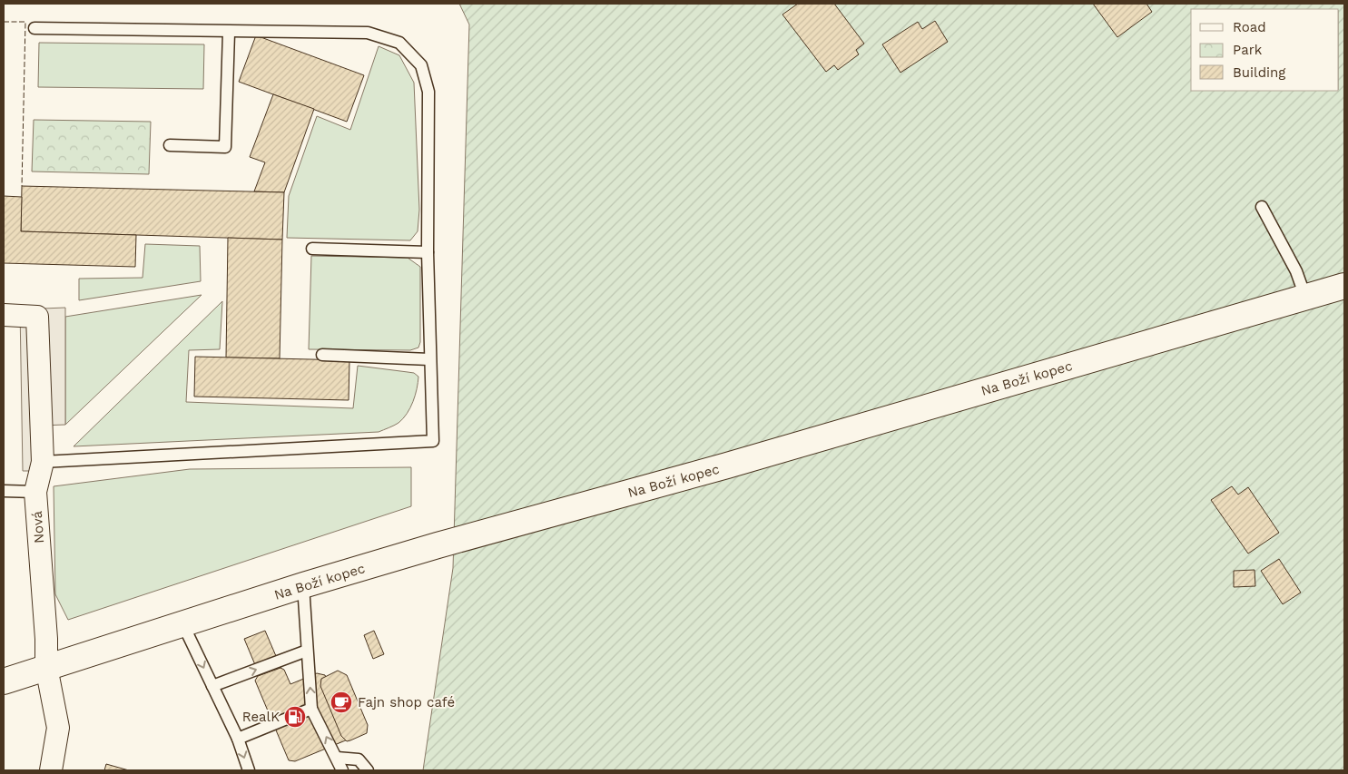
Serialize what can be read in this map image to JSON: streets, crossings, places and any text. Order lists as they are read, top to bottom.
{
  "streets": {
    "main road": ["Na Boží kopec"],
    "street": ["Nová"]
  },
  "crossings": [
    ["Na Boží kopec", "Nová"]
  ],
  "places": {
    "cafe": ["Fajn shop café"],
    "fuel station": ["RealK"]
  },
  "legend": ["Road", "Park", "Building"]
}
